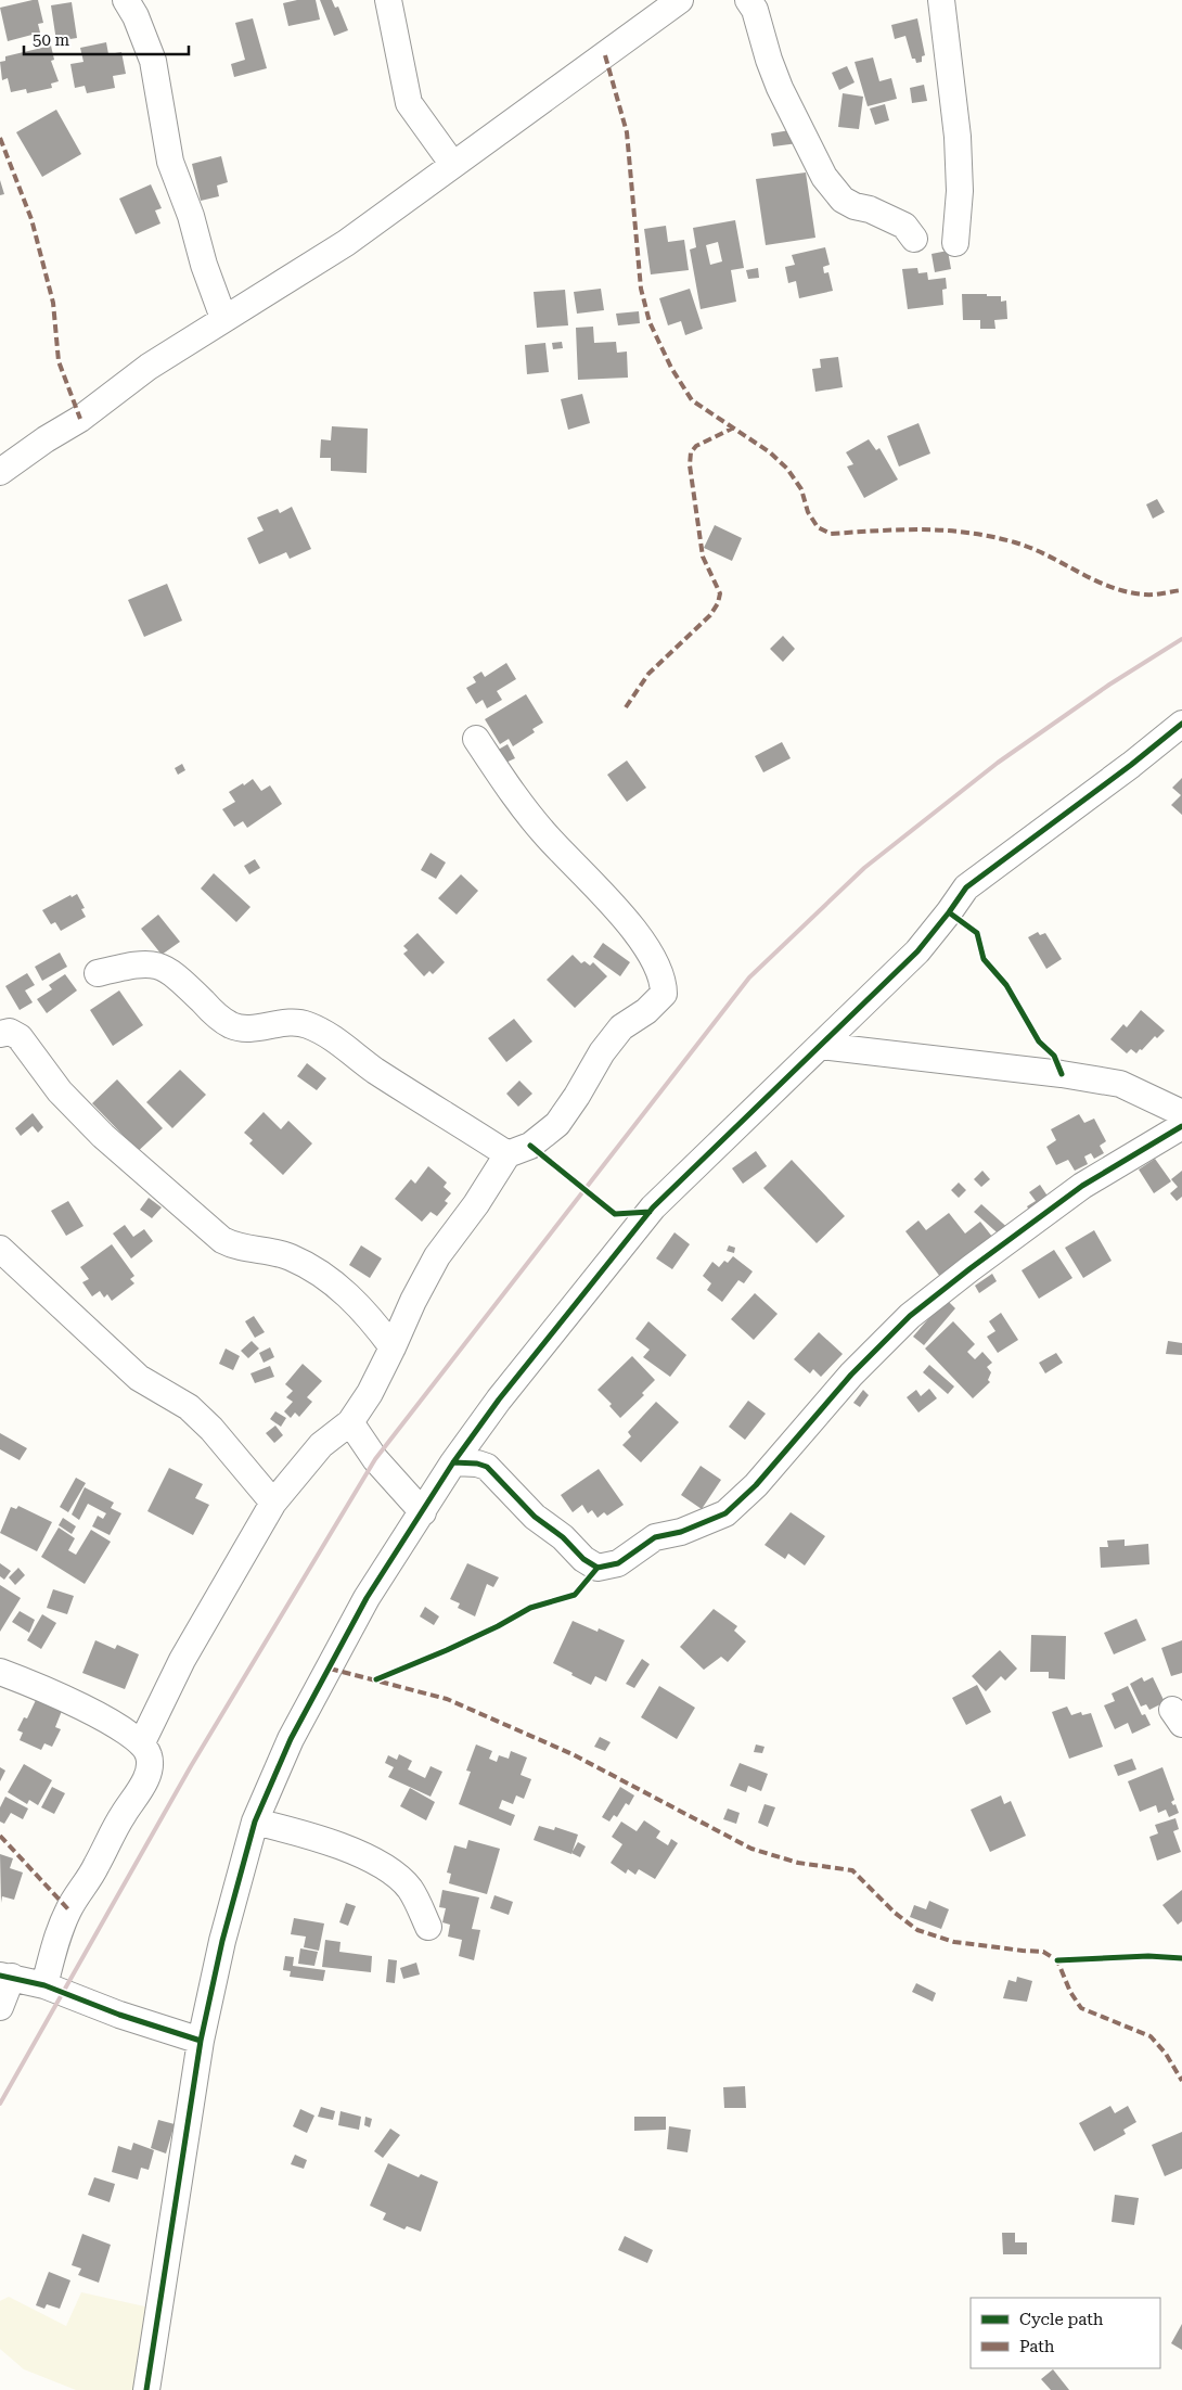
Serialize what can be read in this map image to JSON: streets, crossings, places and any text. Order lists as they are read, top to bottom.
{
  "legend": ["Cycle path", "Path"],
  "scale_bar": "50 m"
}
